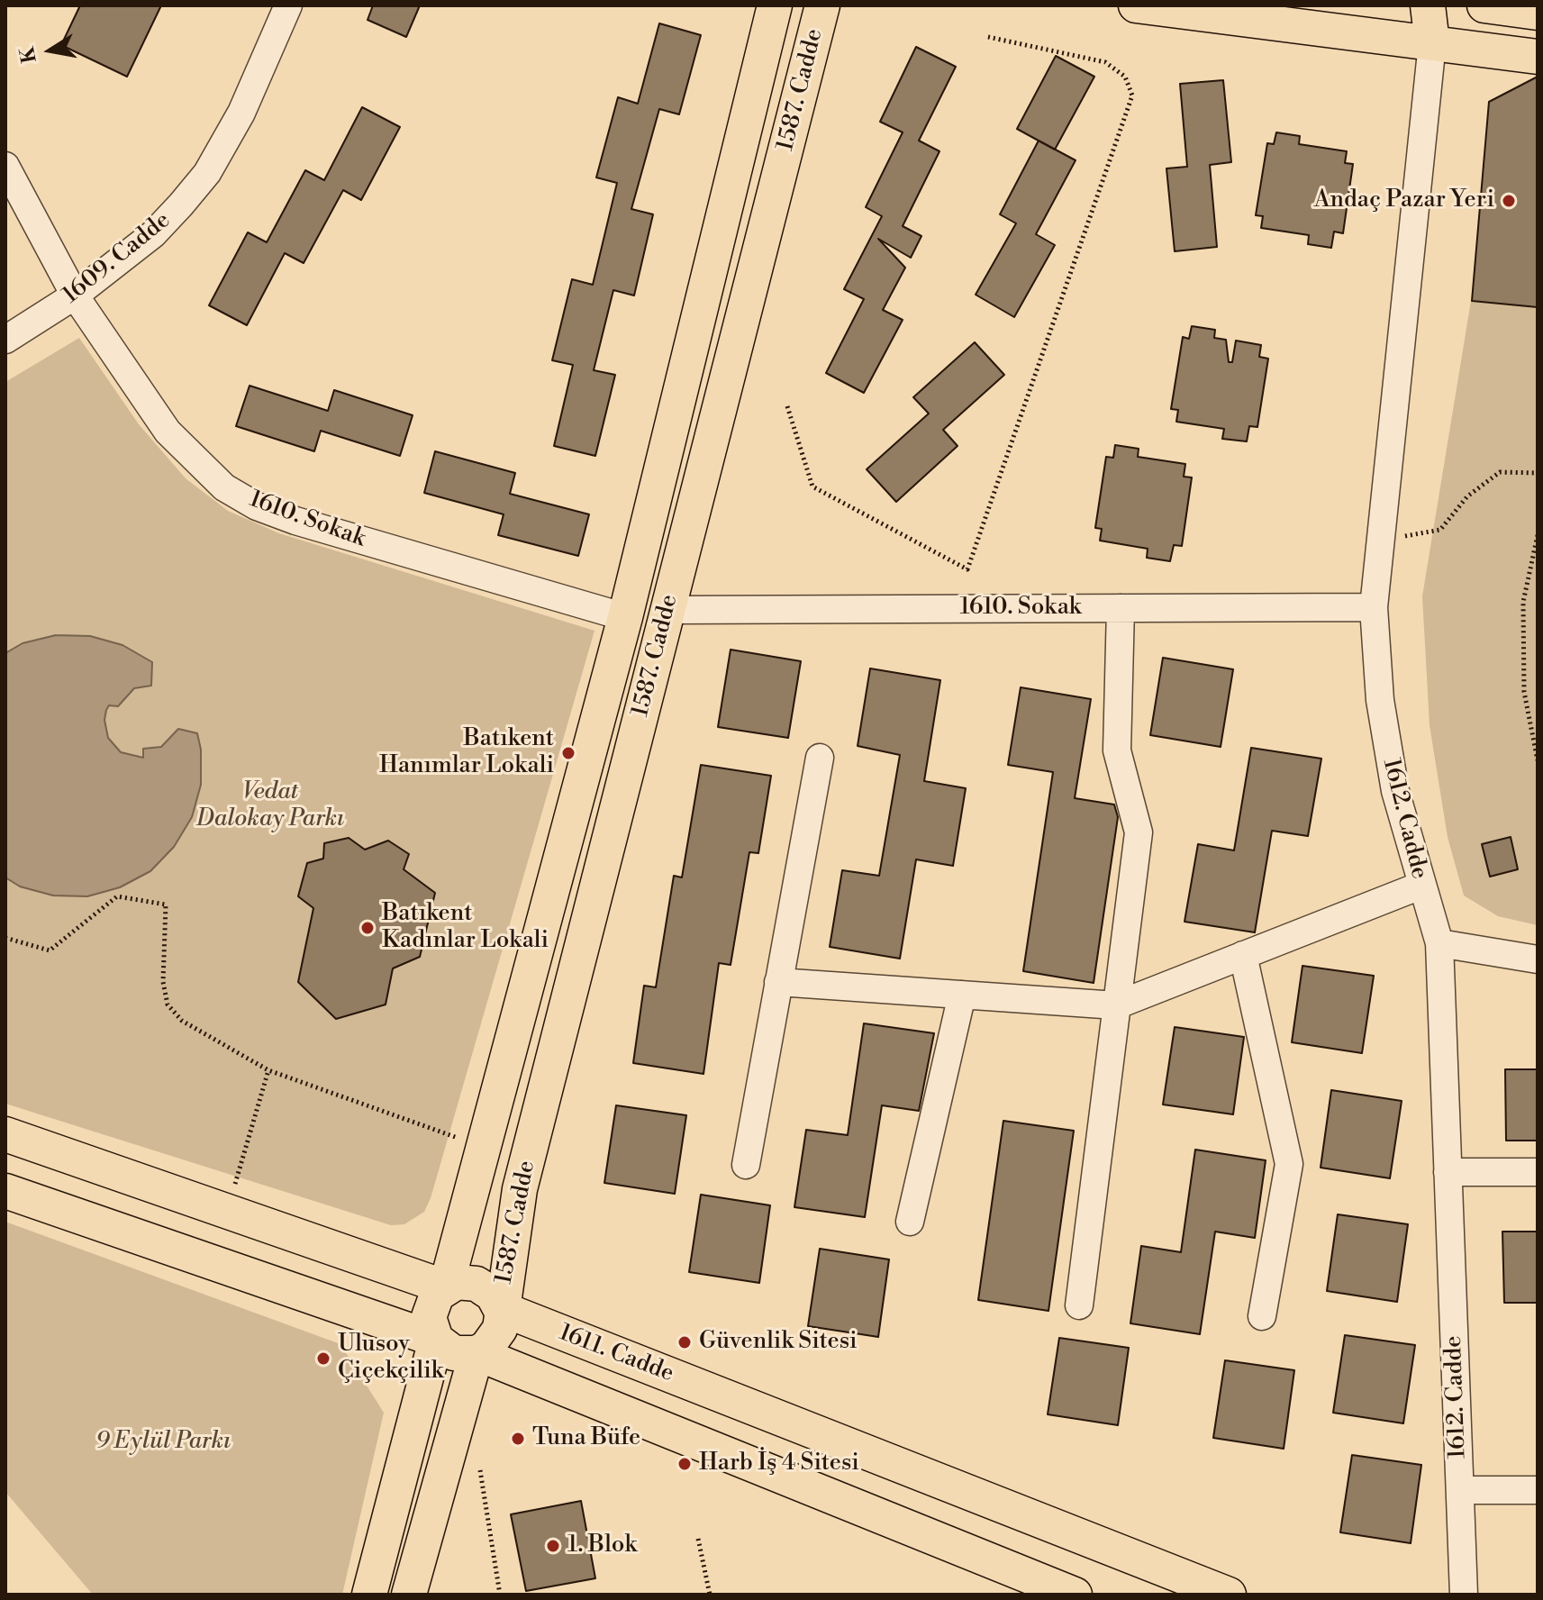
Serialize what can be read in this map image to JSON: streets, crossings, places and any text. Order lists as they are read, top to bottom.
{
  "streets": {
    "main road": ["1587. Cadde", "1611. Cadde"],
    "street": ["1609. Cadde", "1610. Sokak", "1612. Cadde"]
  },
  "crossings": [
    ["1587. Cadde", "1610. Sokak"],
    ["1587. Cadde", "1611. Cadde"],
    ["1609. Cadde", "1610. Sokak"],
    ["1610. Sokak", "1612. Cadde"]
  ],
  "parks": ["Vedat Dalokay Parkı", "9 Eylül Parkı"],
  "places": [
    "Andaç Pazar Yeri",
    "Batıkent Hanımlar Lokali",
    "Batıkent Kadınlar Lokali",
    "Güvenlik Sitesi",
    "Ulusoy Çiçekçilik",
    "Tuna Büfe",
    "Harb İş 4 Sitesi",
    "1. Blok"
  ],
  "north": "left"
}
